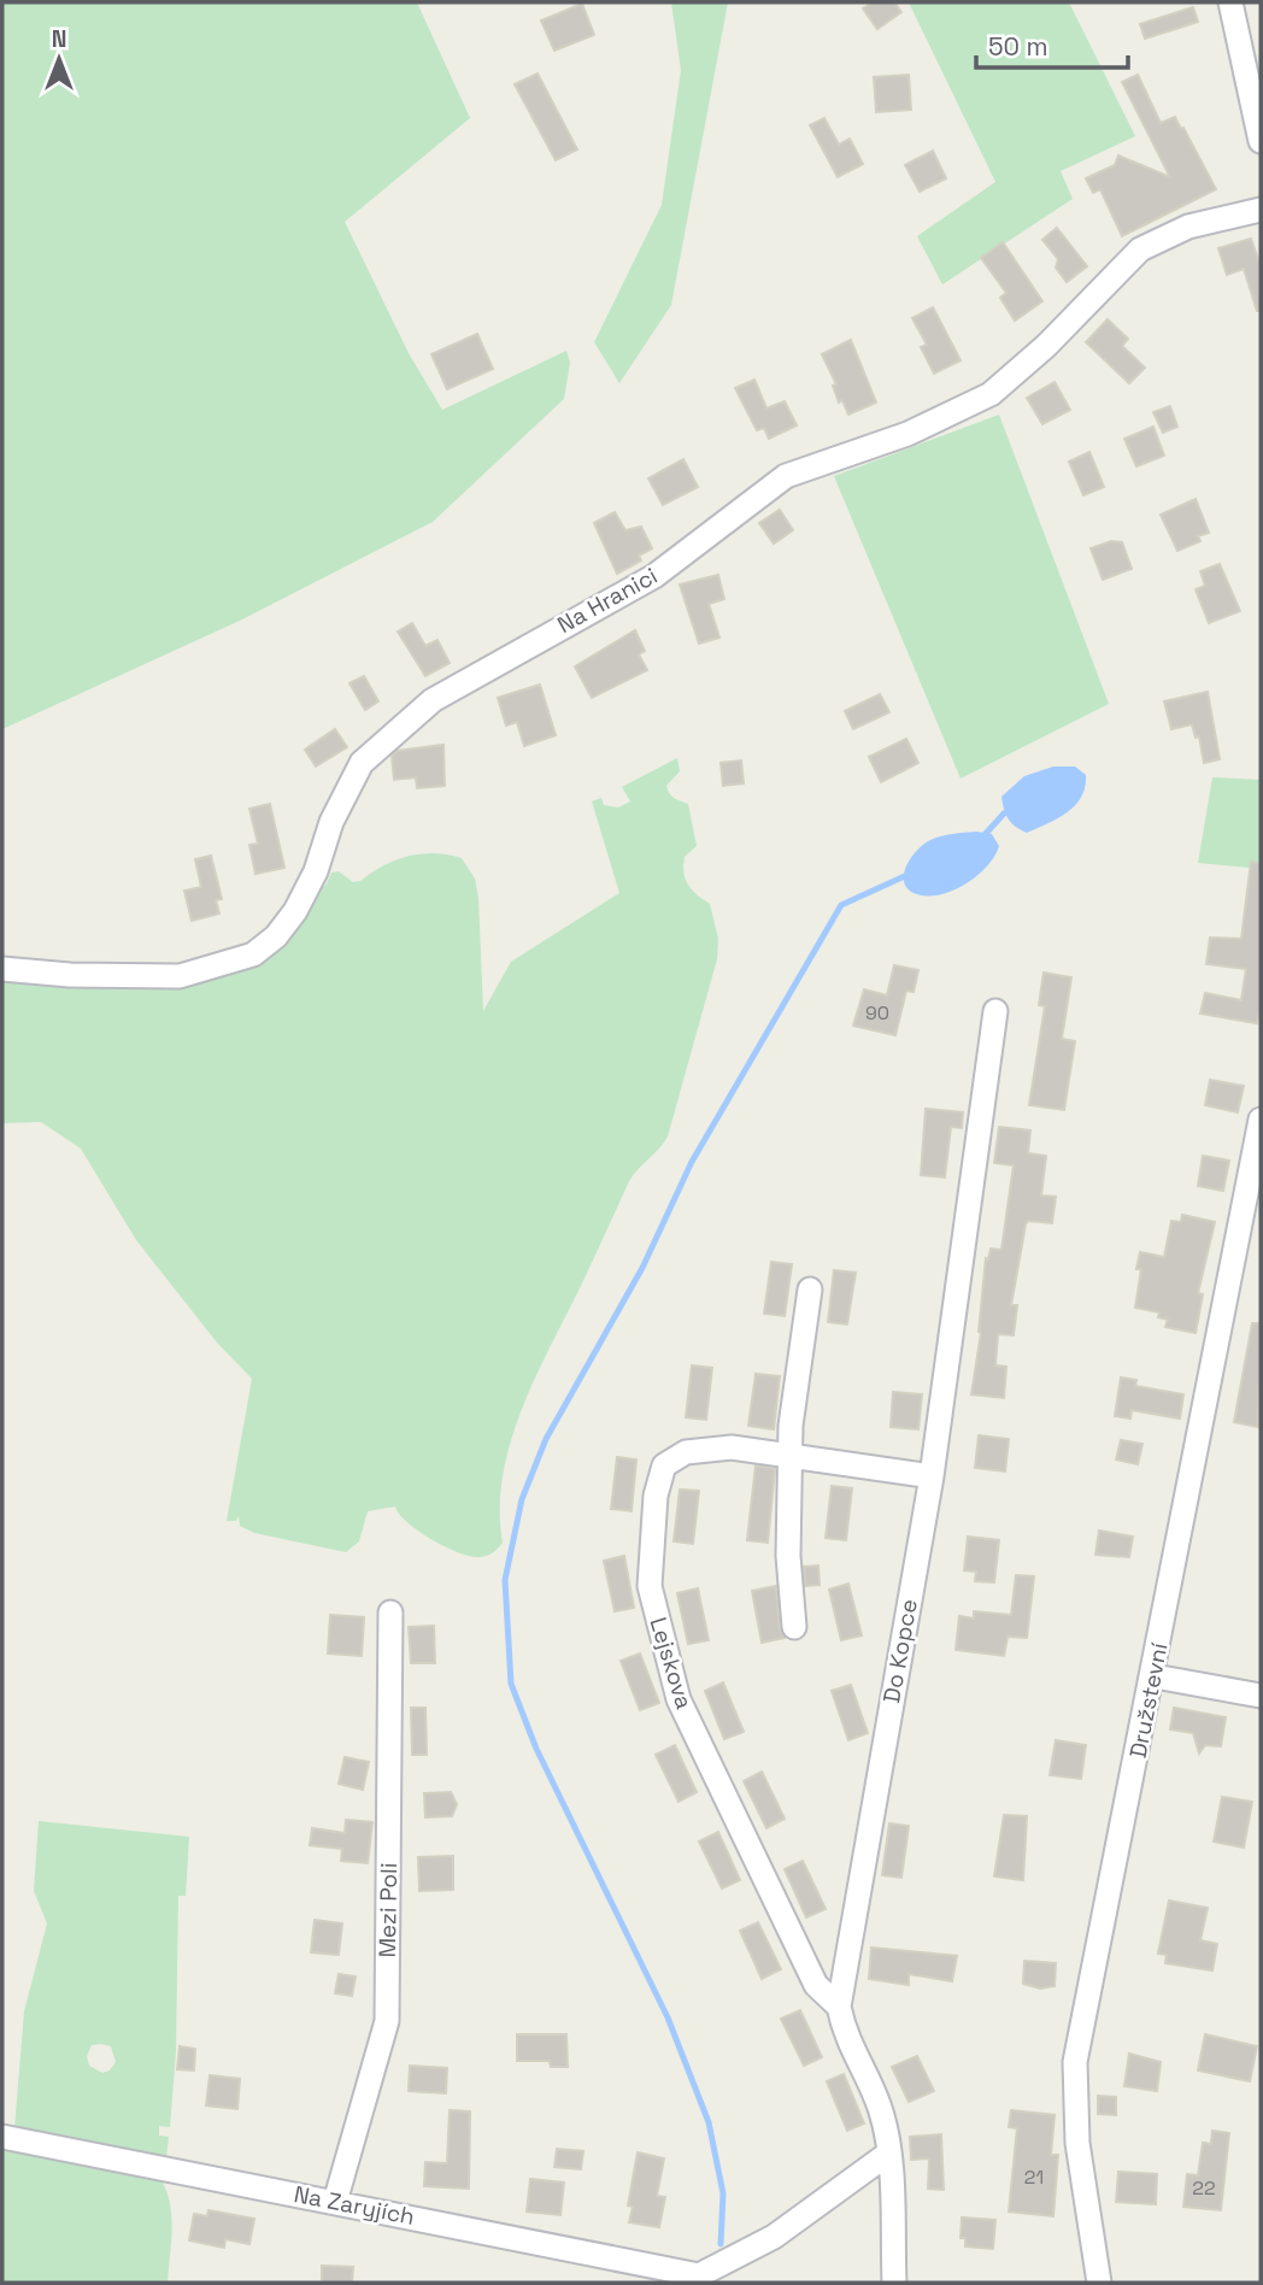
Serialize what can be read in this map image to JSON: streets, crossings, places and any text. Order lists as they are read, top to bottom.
{
  "streets": {
    "street": [
      "Na Hranici",
      "Do Kopce",
      "Lejskova",
      "Družstevní",
      "Mezi Poli",
      "Na Zaryjích"
    ]
  },
  "crossings": [
    ["Do Kopce", "Lejskova"],
    ["Mezi Poli", "Na Zaryjích"]
  ],
  "house_numbers": ["90", "21", "22"],
  "scale_bar": "50 m",
  "north": "top"
}
